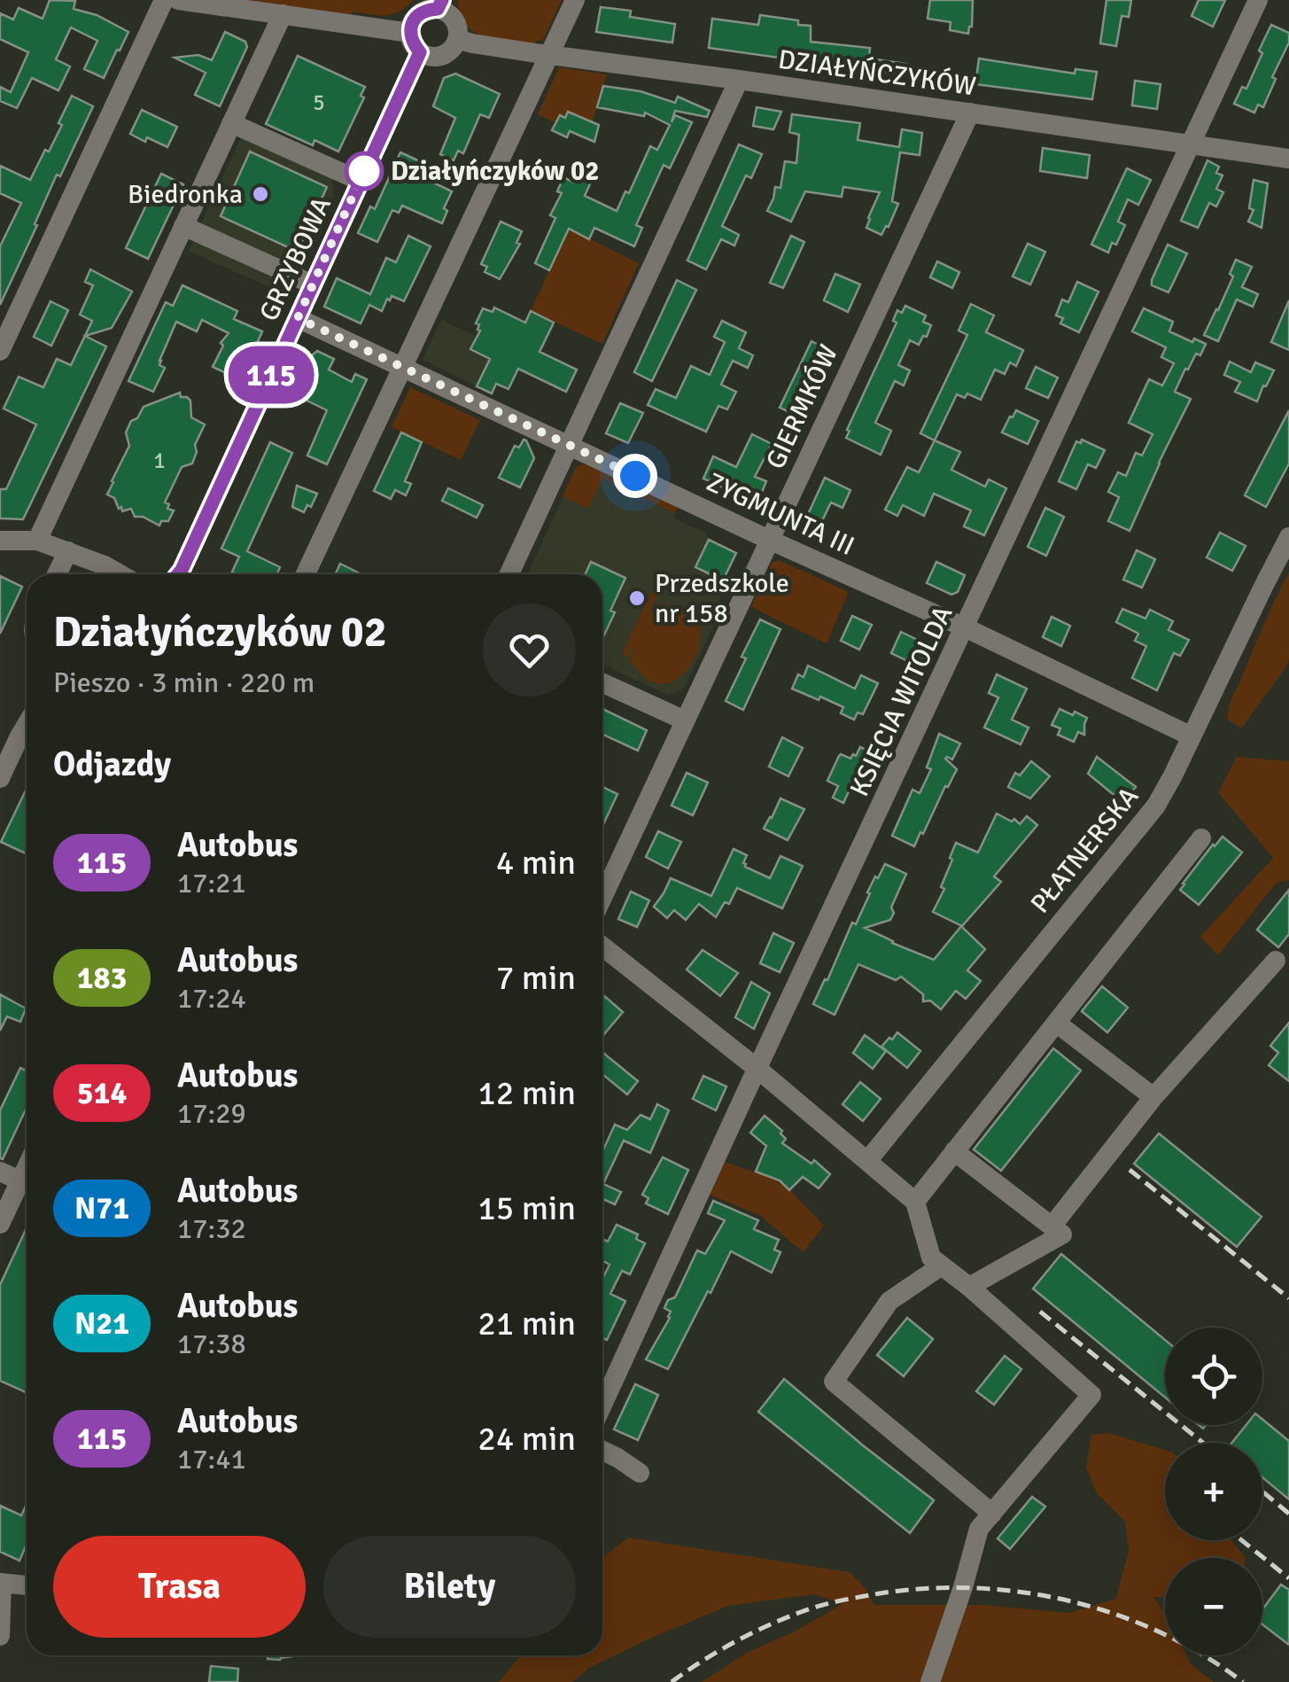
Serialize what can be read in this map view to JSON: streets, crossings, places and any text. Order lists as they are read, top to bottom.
{
  "streets": {
    "street": [
      "DZIAŁYŃCZYKÓW",
      "GRZYBOWA",
      "GIERMKÓW",
      "ZYGMUNTA III",
      "KSIĘCIA WITOLDA",
      "PŁATNERSKA"
    ]
  },
  "crossings": [
    ["DZIAŁYŃCZYKÓW", "GRZYBOWA"],
    ["DZIAŁYŃCZYKÓW", "GIERMKÓW"],
    ["DZIAŁYŃCZYKÓW", "KSIĘCIA WITOLDA"],
    ["GRZYBOWA", "ZYGMUNTA III"],
    ["GIERMKÓW", "ZYGMUNTA III"],
    ["ZYGMUNTA III", "KSIĘCIA WITOLDA"],
    ["ZYGMUNTA III", "PŁATNERSKA"]
  ],
  "places": ["Działyńczyków 02", "Biedronka", "Przedszkole nr 158"],
  "lines": ["bus line 115"],
  "house_numbers": ["5", "1"],
  "page": {
    "on_map": "115",
    "heading": [
      ["Działyńczyków 02", "Pieszo · 3 min · 220 m"],
      "Odjazdy"
    ],
    "list": [
      {
        "mark": "115",
        "name": "Autobus",
        "note": "17:21",
        "value": "4 min"
      },
      {
        "mark": "183",
        "name": "Autobus",
        "note": "17:24",
        "value": "7 min"
      },
      {
        "mark": "514",
        "name": "Autobus",
        "note": "17:29",
        "value": "12 min"
      },
      {
        "mark": "N71",
        "name": "Autobus",
        "note": "17:32",
        "value": "15 min"
      },
      {
        "mark": "N21",
        "name": "Autobus",
        "note": "17:38",
        "value": "21 min"
      },
      {
        "mark": "115",
        "name": "Autobus",
        "note": "17:41",
        "value": "24 min"
      }
    ],
    "map_buttons": ["+", "−"],
    "buttons": ["Trasa", "Bilety"]
  }
}
